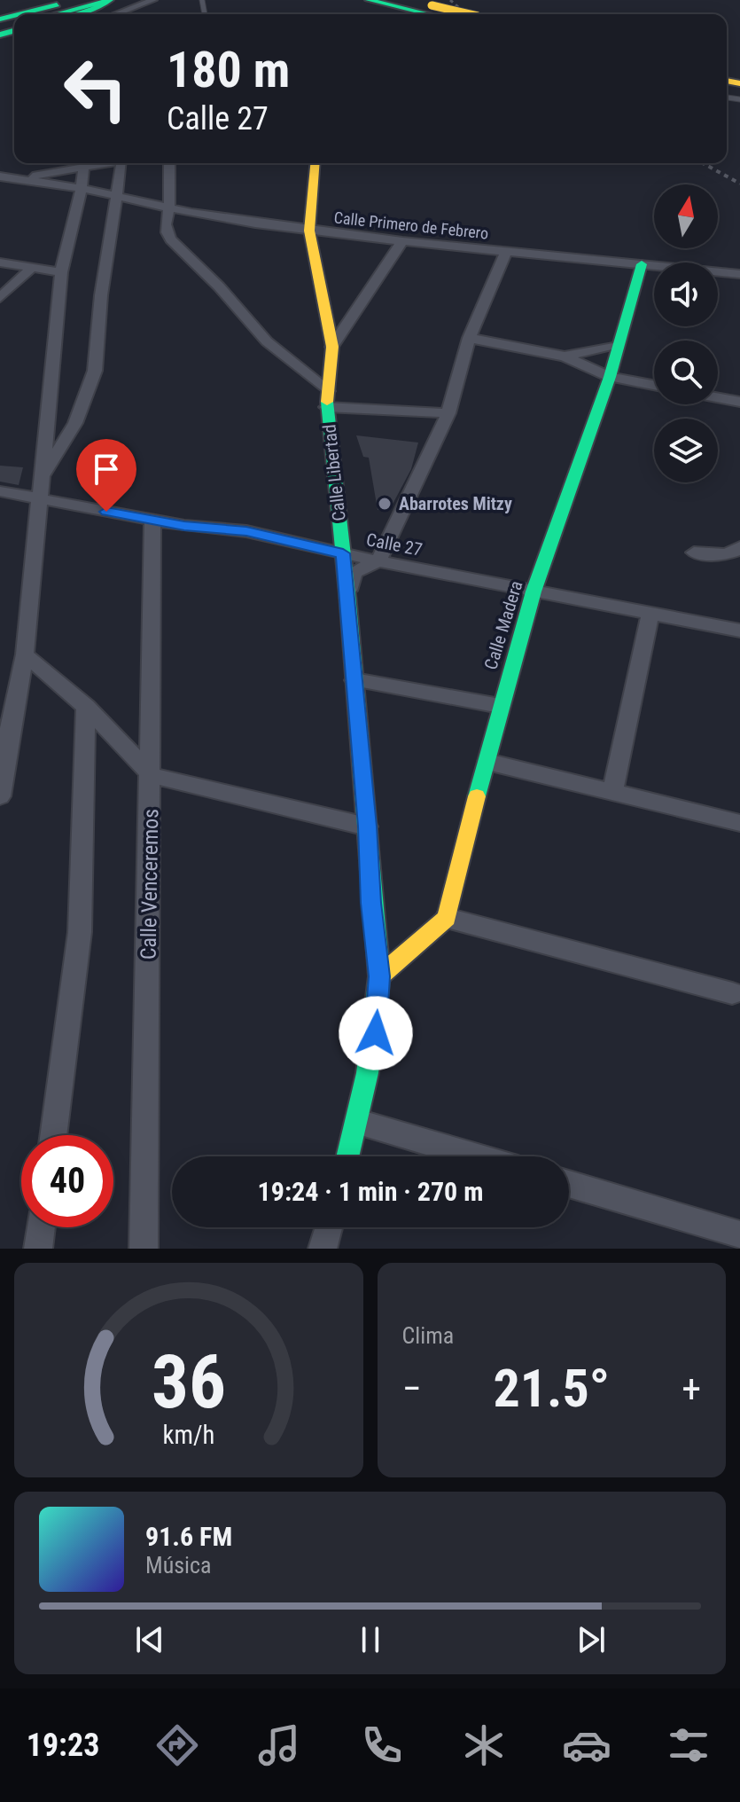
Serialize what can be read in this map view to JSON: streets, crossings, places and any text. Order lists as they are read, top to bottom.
{
  "streets": {
    "main road": ["Calle Libertad", "Calle Madera"],
    "street": ["Calle Primero de Febrero", "Calle 27", "Calle Venceremos"]
  },
  "crossings": [
    ["Calle Primero de Febrero", "Calle Libertad"],
    ["Calle Primero de Febrero", "Calle Madera"],
    ["Calle Libertad", "Calle 27"],
    ["Calle 27", "Calle Madera"],
    ["Calle 27", "Calle Venceremos"]
  ],
  "places": ["Abarrotes Mitzy"],
  "north": "top",
  "page": {
    "turn": ["180 m", "Calle 27"],
    "limit": "40",
    "trip": "19:24 · 1 min · 270 m",
    "tile": "Clima",
    "heat": ["−", "21.5°", "+"],
    "song": ["91.6 FM", "Música"],
    "tabs": "19:23",
    "gauge": ["36", "km/h"]
  }
}
